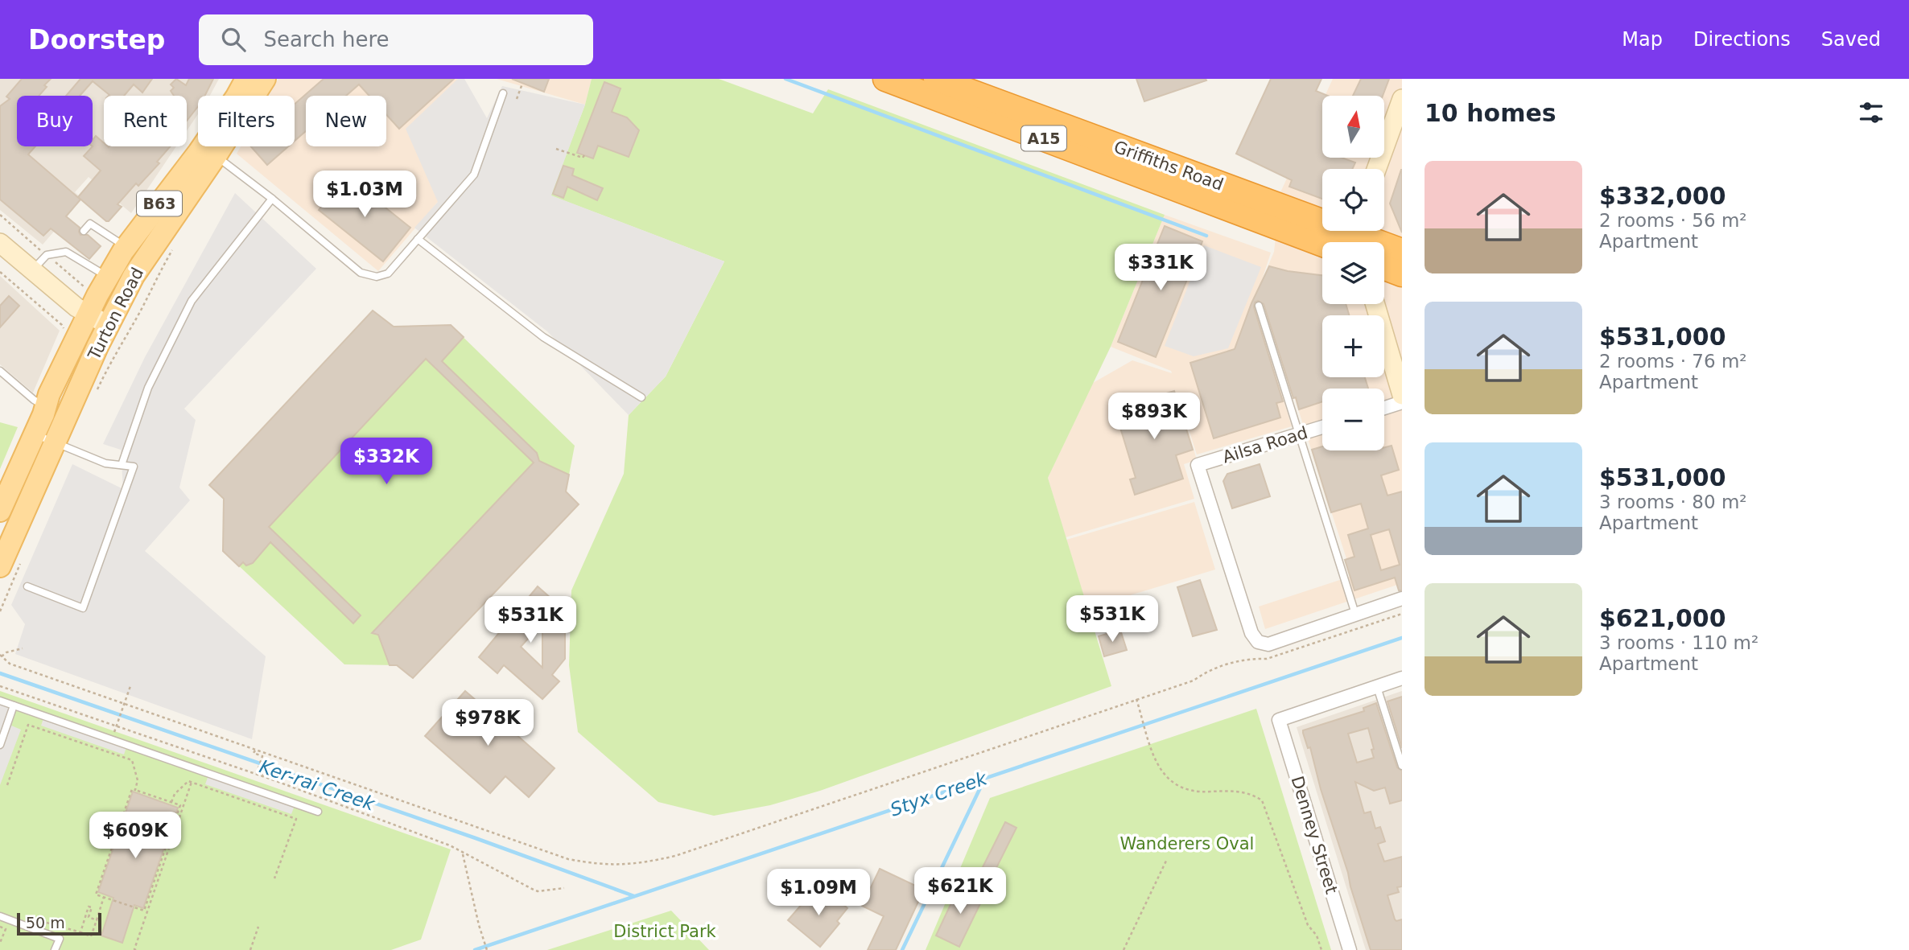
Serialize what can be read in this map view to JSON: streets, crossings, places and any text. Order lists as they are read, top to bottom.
{
  "streets": {
    "highway": ["A15", "Griffiths Road"],
    "main road": ["B63", "Turton Road"],
    "street": ["Ailsa Road", "Denney Street"]
  },
  "water": ["Ker-rai Creek", "Styx Creek"],
  "parks": ["Wanderers Oval", "District Park"],
  "scale_bar": "50 m",
  "north": "top",
  "page": {
    "header": "Doorstep",
    "search": "Search here",
    "nav": ["Map", "Directions", "Saved"],
    "heading": "10 homes",
    "map_buttons": ["+", "−"],
    "chip": [
      "Buy",
      "Rent",
      "Filters",
      "New"
    ],
    "list": [
      {
        "name": "$332,000",
        "note": "2 rooms · 56 m² · Apartment"
      },
      {
        "name": "$531,000",
        "note": "2 rooms · 76 m² · Apartment"
      },
      {
        "name": "$531,000",
        "note": "3 rooms · 80 m² · Apartment"
      },
      {
        "name": "$621,000",
        "note": "3 rooms · 110 m² · Apartment"
      }
    ],
    "price": [
      "$1.03M",
      "$331K",
      "$893K",
      "$332K",
      "$531K",
      "$531K",
      "$978K",
      "$609K",
      "$621K",
      "$1.09M"
    ],
    "scale": "50 m"
  }
}
